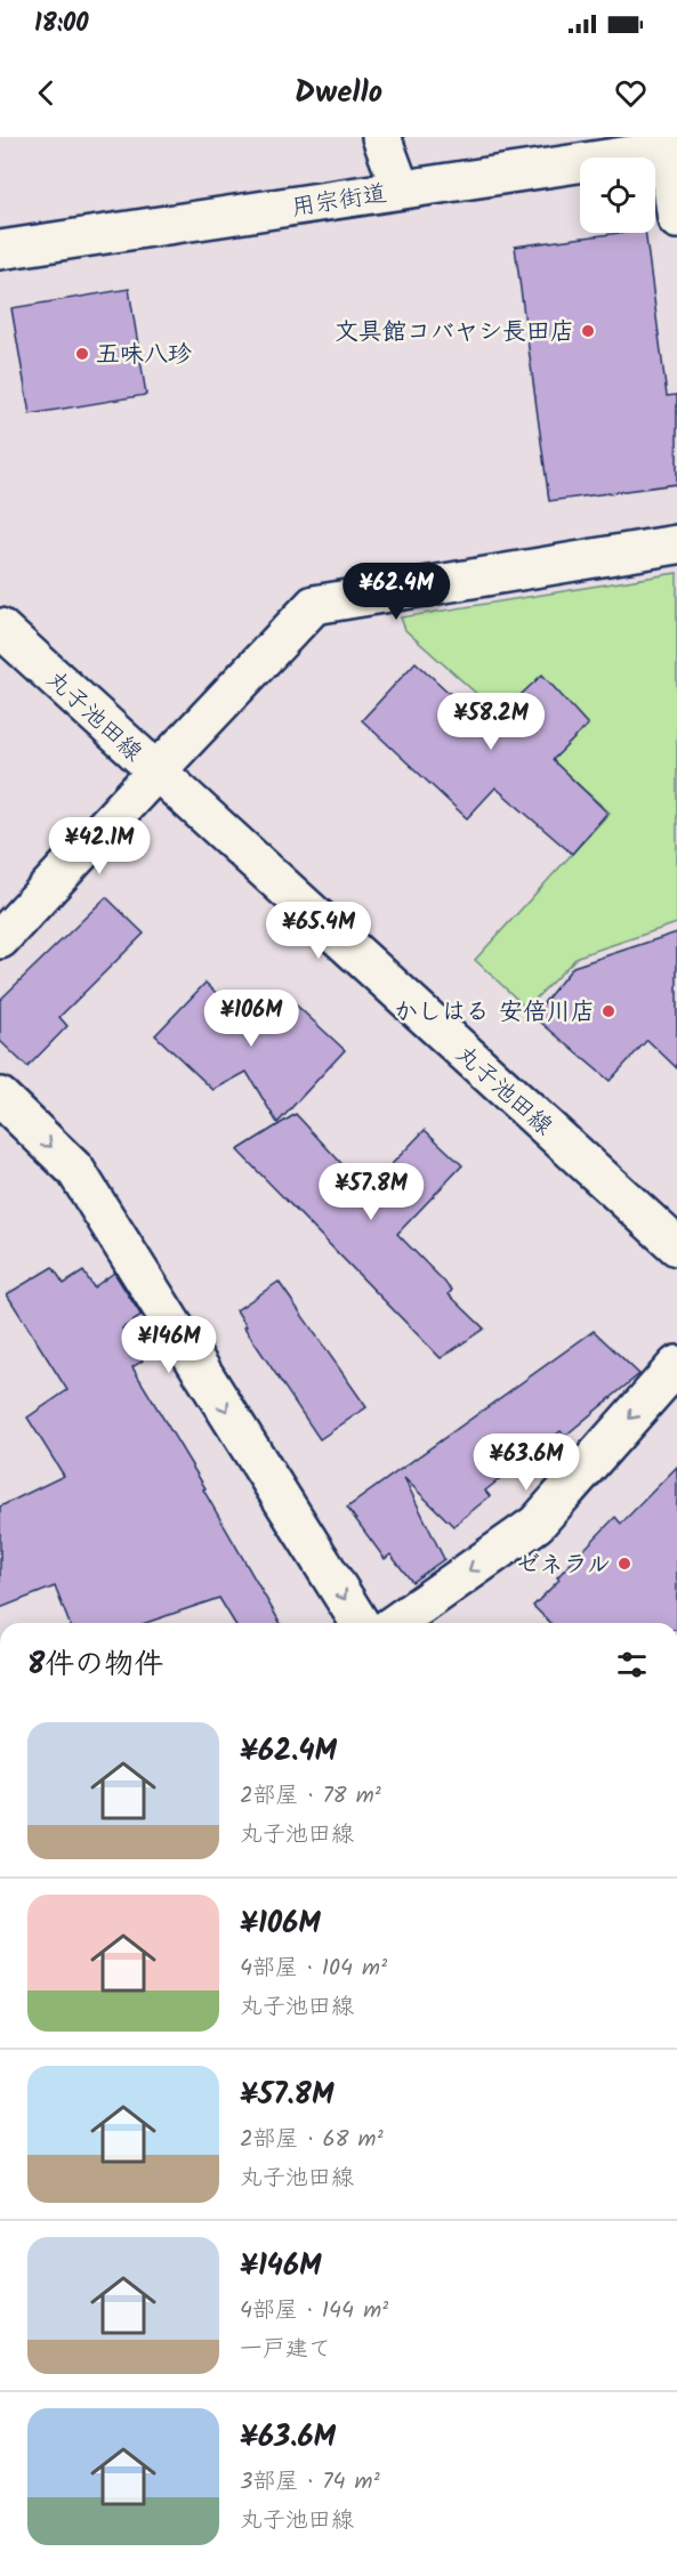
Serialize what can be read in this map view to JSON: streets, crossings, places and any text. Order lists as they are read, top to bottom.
{
  "streets": {
    "street": ["用宗街道", "丸子池田線"]
  },
  "places": [
    "文具館コバヤシ長田店",
    "五味八珍",
    "かしはる 安倍川店",
    "ゼネラル"
  ],
  "page": {
    "status": "18:00",
    "header": "Dwello",
    "price": [
      "¥62.4M",
      "¥58.2M",
      "¥42.1M",
      "¥65.4M",
      "¥106M",
      "¥57.8M",
      "¥146M",
      "¥63.6M"
    ],
    "heading": "8件の物件",
    "list": [
      {
        "name": "¥62.4M",
        "note": "2部屋 · 78 m² · 丸子池田線"
      },
      {
        "name": "¥106M",
        "note": "4部屋 · 104 m² · 丸子池田線"
      },
      {
        "name": "¥57.8M",
        "note": "2部屋 · 68 m² · 丸子池田線"
      },
      {
        "name": "¥146M",
        "note": "4部屋 · 144 m² · 一戸建て"
      },
      {
        "name": "¥63.6M",
        "note": "3部屋 · 74 m² · 丸子池田線"
      }
    ]
  }
}
